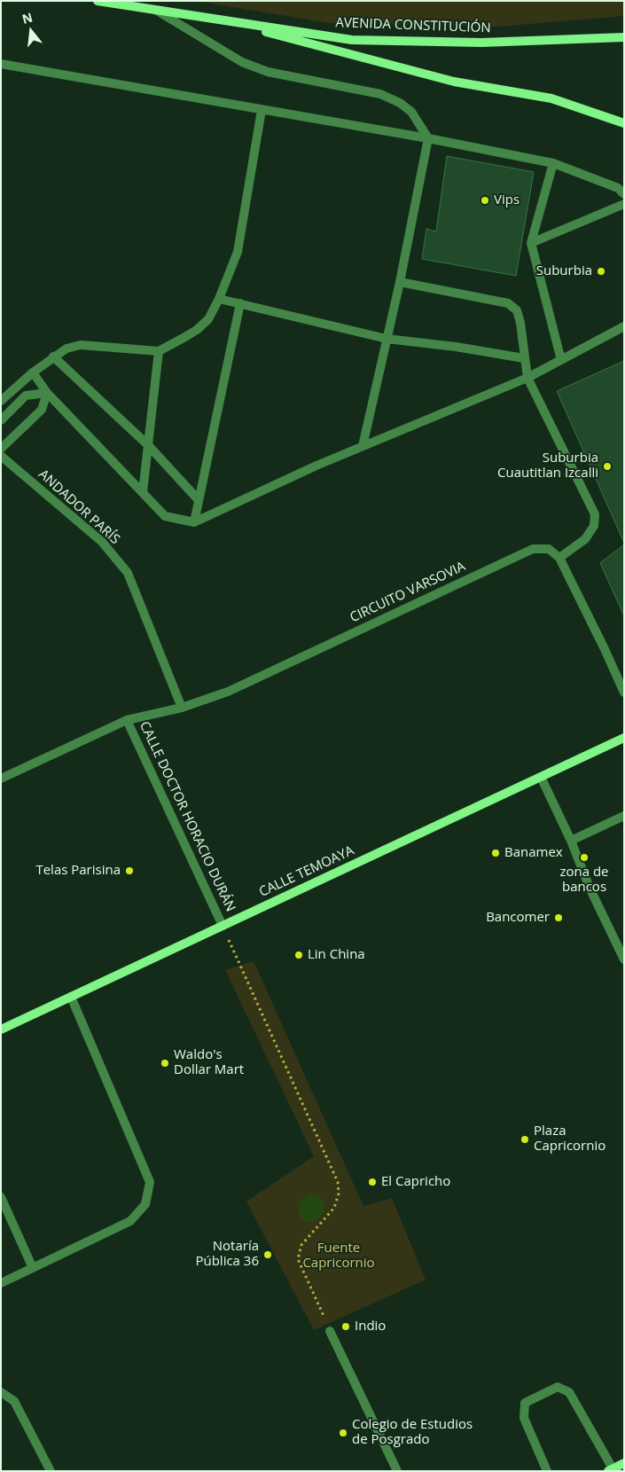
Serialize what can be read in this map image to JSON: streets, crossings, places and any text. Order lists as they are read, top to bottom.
{
  "streets": {
    "main road": ["AVENIDA CONSTITUCIÓN", "CALLE TEMOAYA"],
    "street": ["ANDADOR PARÍS", "CIRCUITO VARSOVIA", "CALLE DOCTOR HORACIO DURÁN"]
  },
  "crossings": [
    ["ANDADOR PARÍS", "CIRCUITO VARSOVIA"],
    ["CIRCUITO VARSOVIA", "CALLE DOCTOR HORACIO DURÁN"],
    ["CALLE DOCTOR HORACIO DURÁN", "CALLE TEMOAYA"]
  ],
  "parks": ["Fuente Capricornio"],
  "places": [
    "Vips",
    "Suburbia",
    "Suburbia Cuautitlan Izcalli",
    "Banamex",
    "zona de bancos",
    "Telas Parisina",
    "Bancomer",
    "Lin China",
    "Waldo's Dollar Mart",
    "Plaza Capricornio",
    "El Capricho",
    "Notaría Pública 36",
    "Indio",
    "Colegio de Estudios de Posgrado"
  ],
  "north": "top"
}
